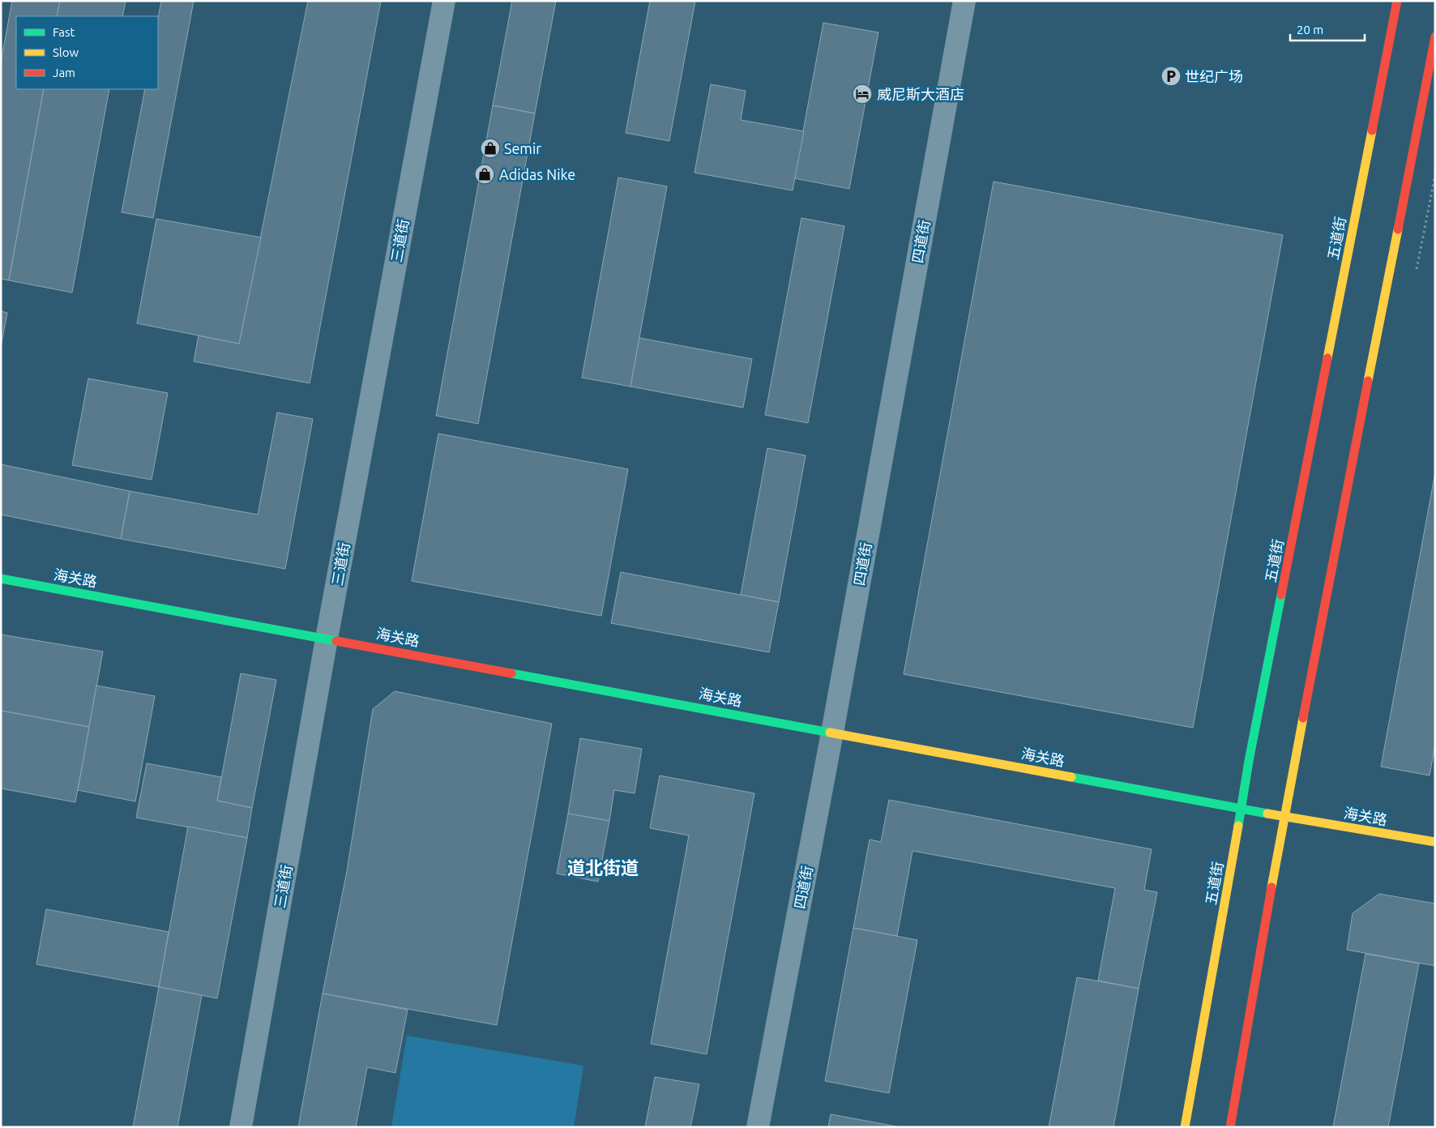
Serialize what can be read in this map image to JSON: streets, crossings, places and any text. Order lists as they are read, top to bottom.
{
  "streets": {
    "main road": ["五道街", "海关路"],
    "street": ["三道街", "四道街"]
  },
  "crossings": [
    ["五道街", "海关路"],
    ["三道街", "海关路"],
    ["四道街", "海关路"]
  ],
  "districts": ["道北街道"],
  "places": {
    "parking": ["世纪广场"],
    "hotel": ["威尼斯大酒店"],
    "shop": ["Semir", "Adidas Nike"]
  },
  "legend": ["Fast", "Slow", "Jam"],
  "scale_bar": "20 m"
}
